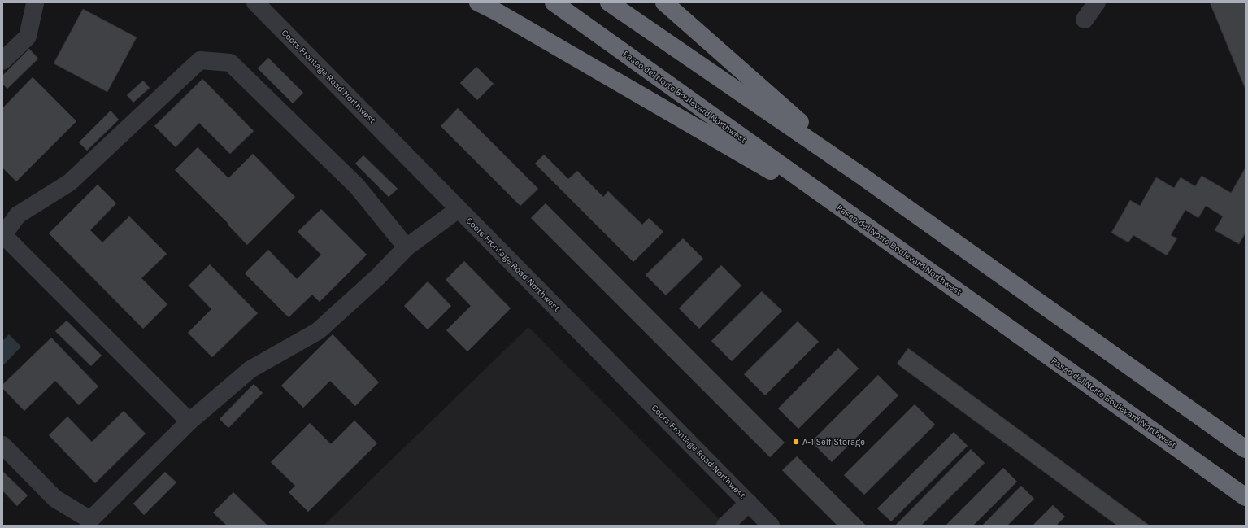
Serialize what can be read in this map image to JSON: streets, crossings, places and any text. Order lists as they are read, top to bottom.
{
  "streets": {
    "highway": ["Paseo del Norte Boulevard Northwest"],
    "street": ["Coors Frontage Road Northwest"]
  },
  "places": ["A-1 Self Storage"]
}
